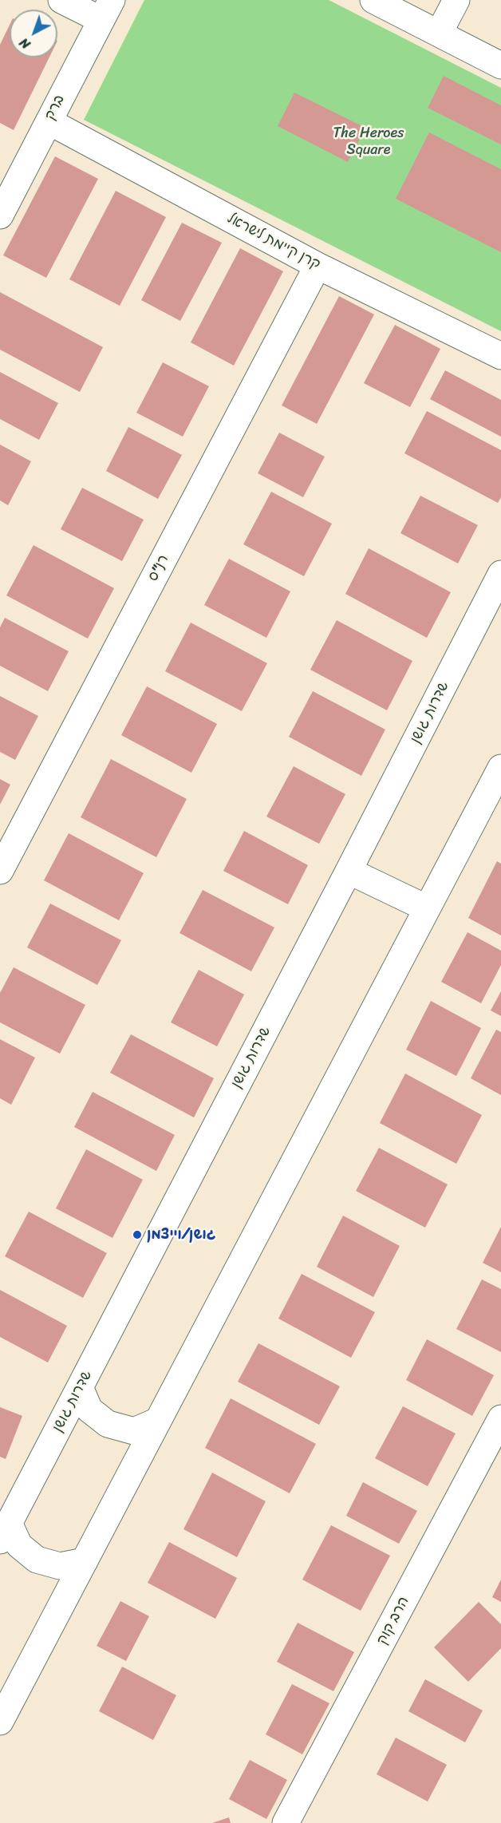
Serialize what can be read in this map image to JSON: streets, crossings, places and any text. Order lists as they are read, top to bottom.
{
  "streets": {
    "street": [
      "ברק",
      "קרן קיימת לישראל",
      "רנ\"ס",
      "שדרות גושן",
      "הרב קוק"
    ]
  },
  "crossings": [
    ["ברק", "קרן קיימת לישראל"],
    ["קרן קיימת לישראל", "רנ\"ס"]
  ],
  "parks": ["The Heroes Square"],
  "places": ["גושן/וייצמן"],
  "north": "bottom left"
}
